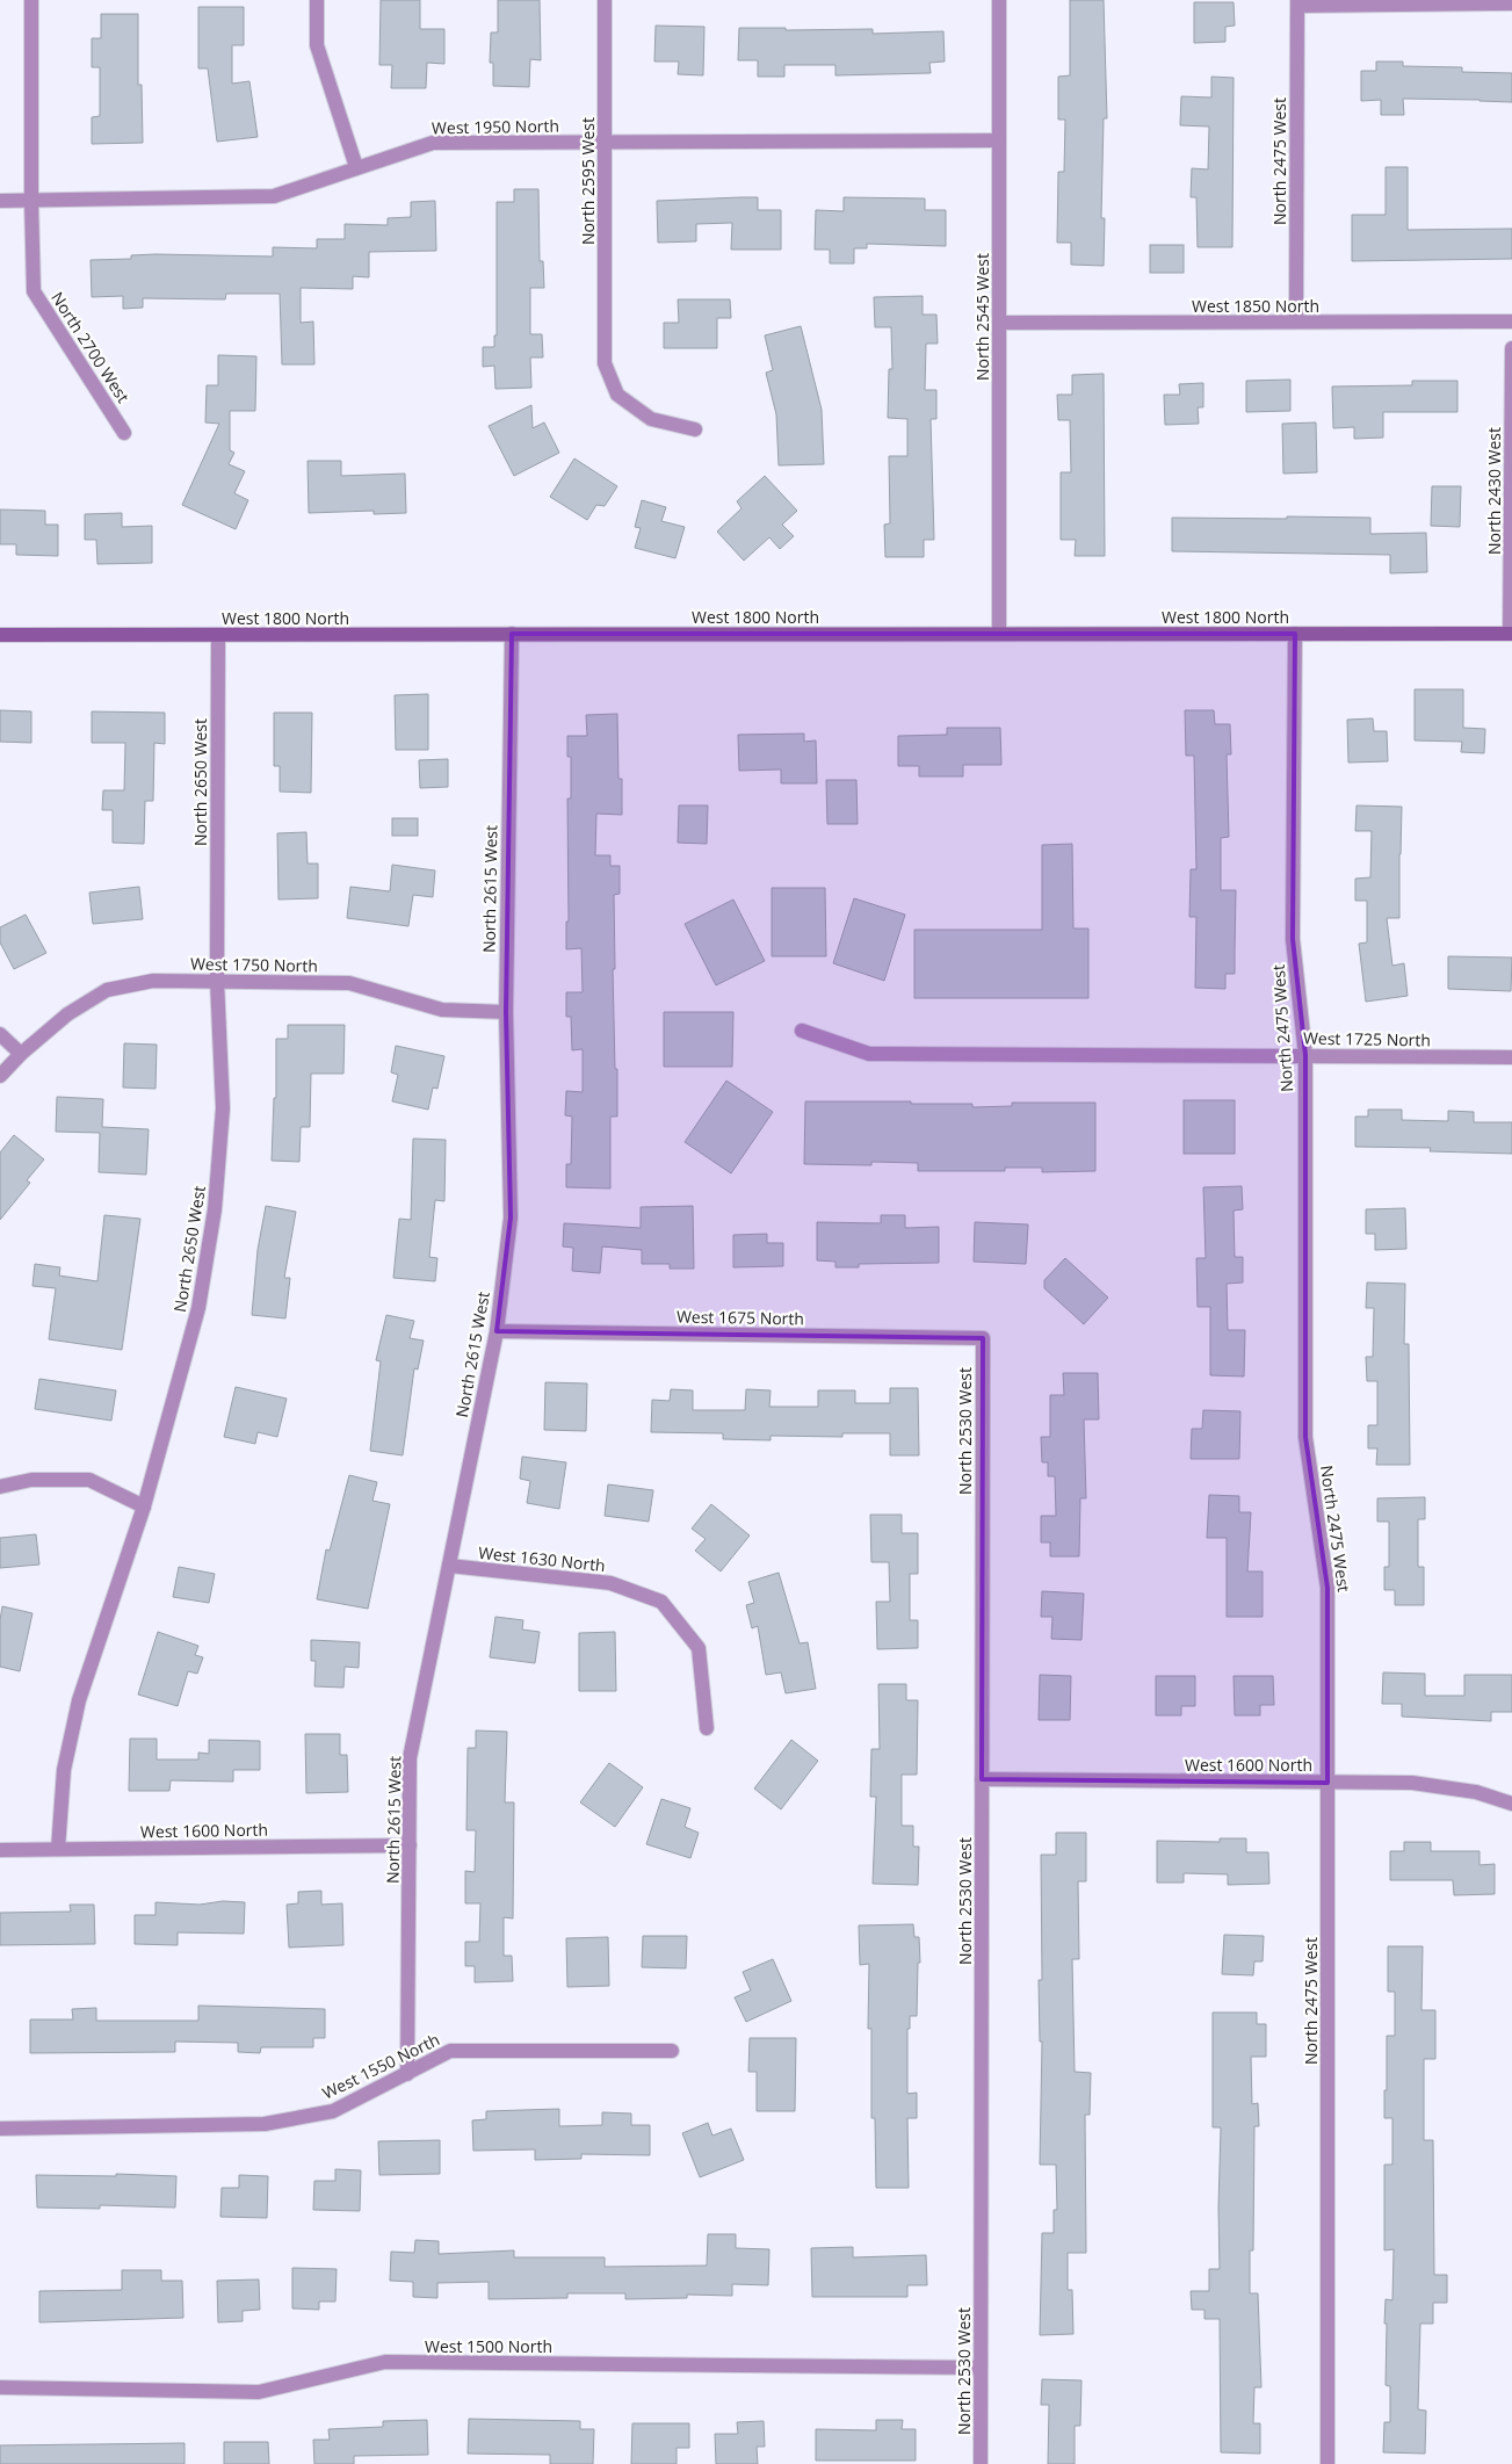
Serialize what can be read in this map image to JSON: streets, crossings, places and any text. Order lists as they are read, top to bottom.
{
  "streets": {
    "main road": ["West 1800 North"],
    "street": [
      "West 1950 North",
      "North 2475 West",
      "North 2595 West",
      "West 1850 North",
      "North 2545 West",
      "North 2700 West",
      "North 2430 West",
      "North 2650 West",
      "North 2615 West",
      "West 1750 North",
      "West 1725 North",
      "West 1675 North",
      "North 2530 West",
      "West 1630 North",
      "West 1600 North",
      "West 1550 North",
      "West 1500 North"
    ]
  },
  "crossings": [
    ["West 1950 North", "North 2595 West"],
    ["West 1950 North", "North 2545 West"],
    ["West 1950 North", "North 2700 West"],
    ["North 2475 West", "West 1850 North"],
    ["North 2475 West", "West 1800 North"],
    ["North 2475 West", "West 1725 North"],
    ["North 2475 West", "West 1600 North"],
    ["West 1850 North", "North 2545 West"],
    ["North 2545 West", "West 1800 North"],
    ["North 2430 West", "West 1800 North"],
    ["West 1800 North", "North 2650 West"],
    ["West 1800 North", "North 2615 West"],
    ["North 2650 West", "West 1750 North"],
    ["North 2650 West", "West 1600 North"],
    ["North 2615 West", "West 1750 North"],
    ["North 2615 West", "West 1675 North"],
    ["North 2615 West", "West 1630 North"],
    ["North 2615 West", "West 1600 North"],
    ["North 2615 West", "West 1550 North"],
    ["West 1675 North", "North 2530 West"],
    ["North 2530 West", "West 1600 North"],
    ["North 2530 West", "West 1500 North"]
  ]
}
